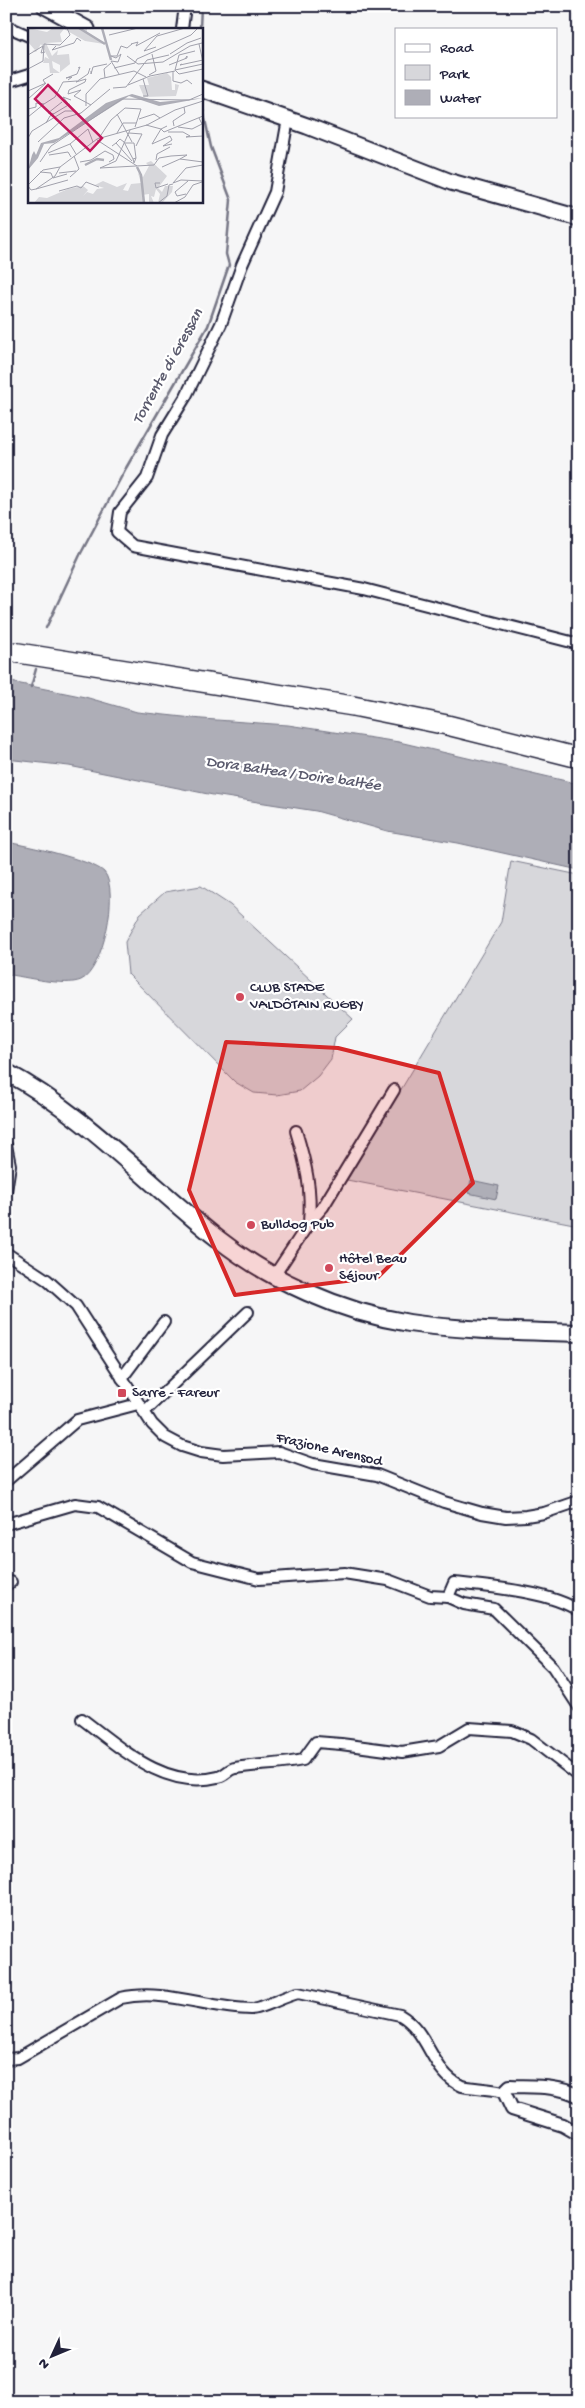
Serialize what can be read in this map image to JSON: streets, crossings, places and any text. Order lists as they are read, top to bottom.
{
  "streets": {
    "street": ["Frazione Arensod"]
  },
  "water": ["Torrente di Gressan", "Dora Baltea / Doire baltée"],
  "places": {
    "other": ["CLUB STADE VALDÔTAIN RUGBY", "Bulldog Pub", "Hôtel Beau Séjour"],
    "transit": ["Sarre - Fareur"]
  },
  "legend": ["Road", "Park", "Water"],
  "north": "bottom left"
}
